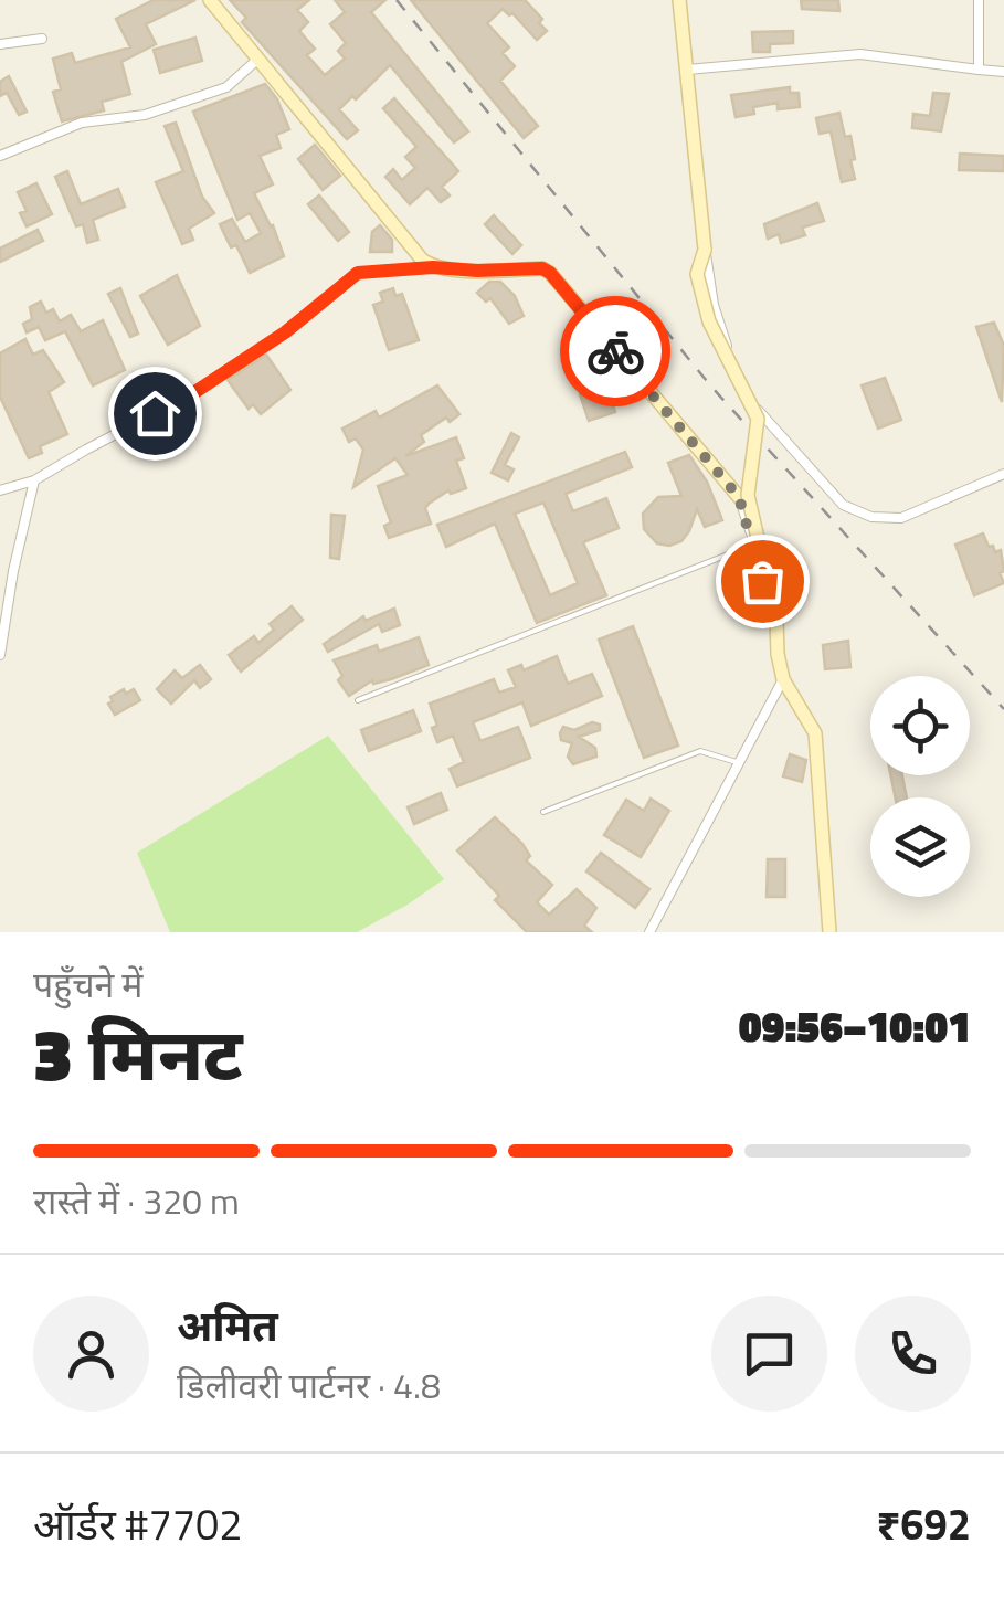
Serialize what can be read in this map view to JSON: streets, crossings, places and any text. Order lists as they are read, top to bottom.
{
  "page": {
    "heading": ["3 मिनट", "पहुँचने में", "09:56–10:01"],
    "panel": [
      "अमित",
      "डिलीवरी पार्टनर · 4.8",
      "ऑर्डर #7702",
      "₹692"
    ],
    "bar": "रास्ते में · 320 m"
  }
}
